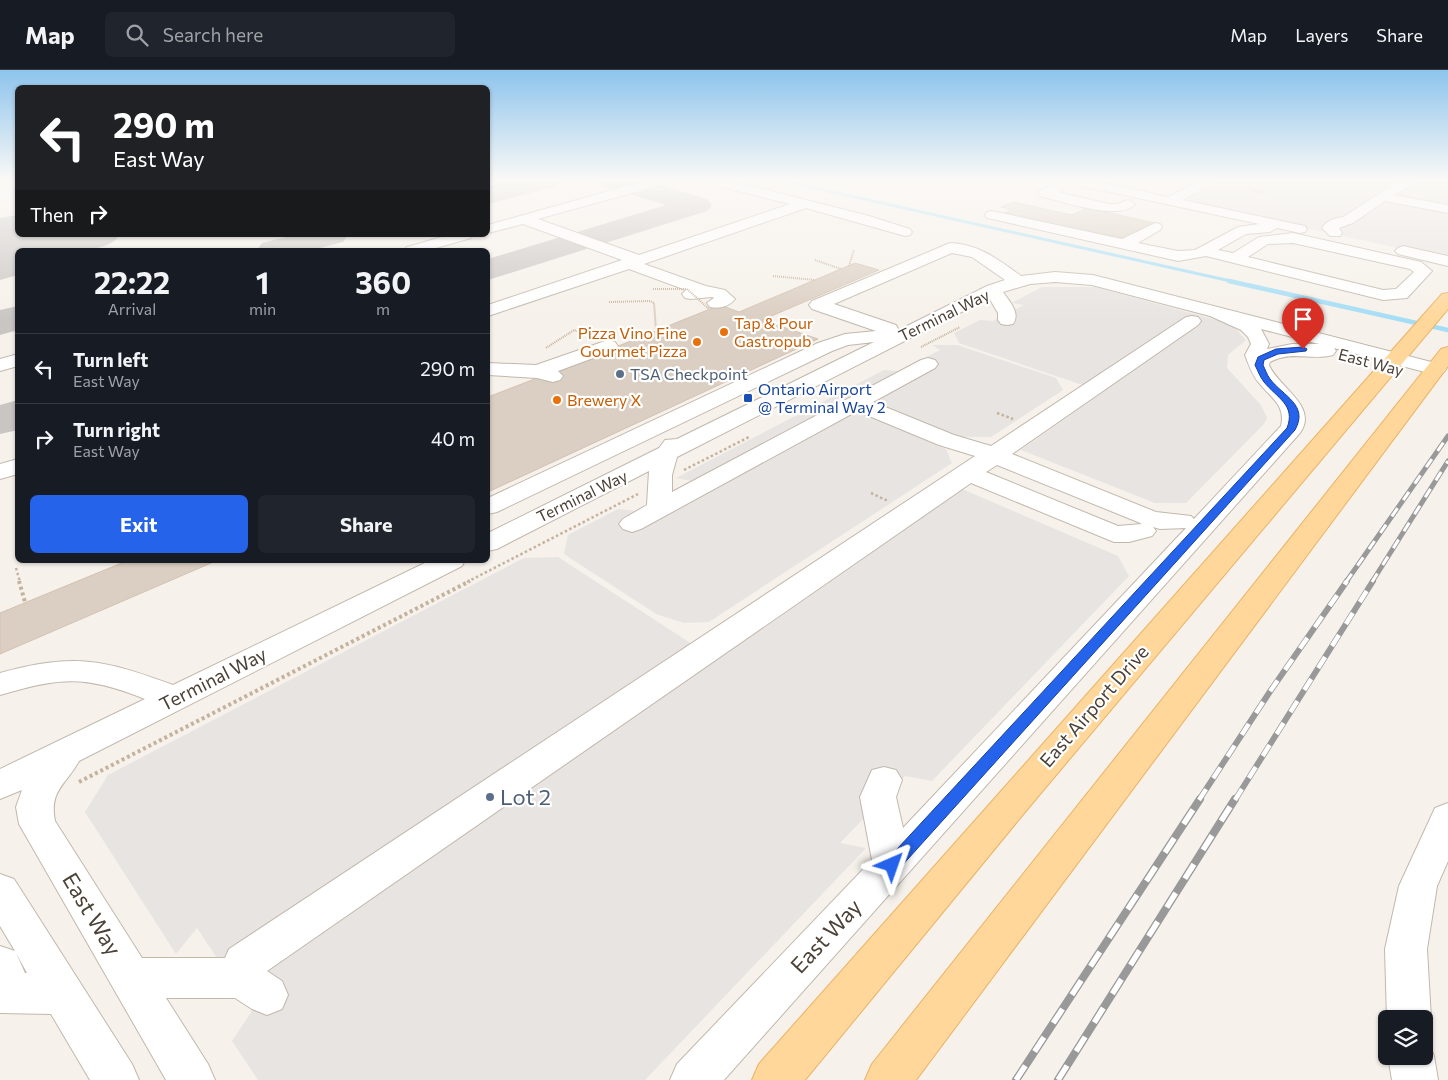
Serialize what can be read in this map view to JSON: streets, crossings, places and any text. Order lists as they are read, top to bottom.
{
  "streets": {
    "main road": ["East Airport Drive"],
    "street": ["Terminal Way", "East Way"]
  },
  "crossings": [
    ["Terminal Way", "East Way"],
    ["Terminal Way", "East Airport Drive"],
    ["East Way", "East Airport Drive"]
  ],
  "places": {
    "other": [
      "Tap & Pour Gastropub",
      "Pizza Vino Fine Gourmet Pizza",
      "TSA Checkpoint",
      "Brewery X",
      "Lot 2"
    ],
    "transit": ["Ontario Airport @ Terminal Way 2"]
  },
  "page": {
    "header": "Map",
    "search": "Search here",
    "nav": ["Map", "Layers", "Share"],
    "turn": ["290 m", "East Way"],
    "then": "Then",
    "eta": [
      "22:22",
      "Arrival",
      "1",
      "min",
      "360",
      "m"
    ],
    "list": [
      {
        "name": "Turn left",
        "note": "East Way",
        "value": "290 m"
      },
      {
        "name": "Turn right",
        "note": "East Way",
        "value": "40 m"
      }
    ],
    "buttons": ["Exit", "Share"]
  }
}
